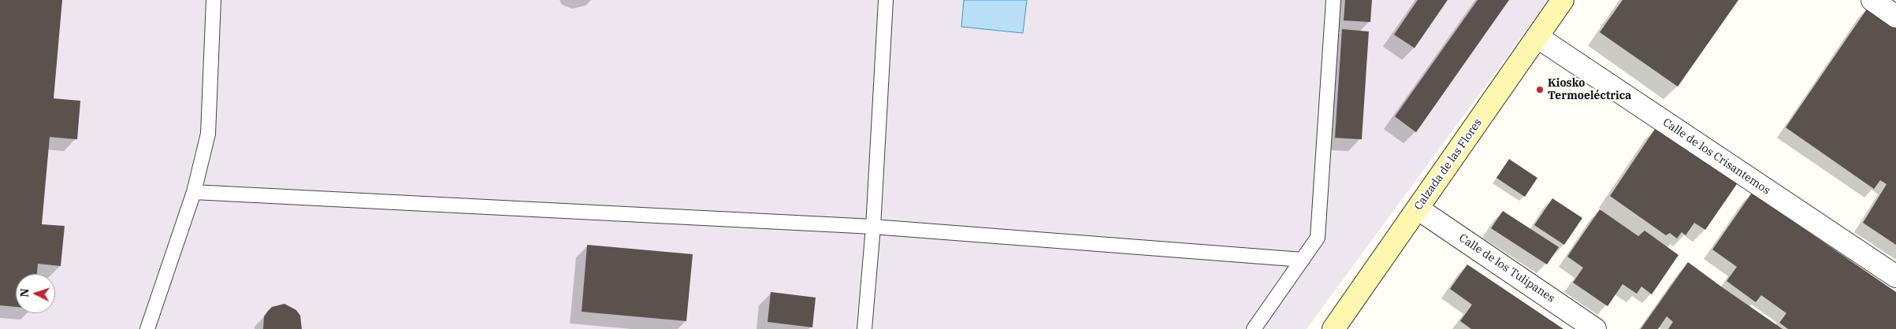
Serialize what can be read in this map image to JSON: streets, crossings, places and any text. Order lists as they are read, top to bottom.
{
  "streets": {
    "main road": ["Calzada de las Flores"],
    "street": ["Calle de los Crisantemos", "Calle de los Tulipanes"]
  },
  "crossings": [
    ["Calle de los Crisantemos", "Calzada de las Flores"],
    ["Calzada de las Flores", "Calle de los Tulipanes"]
  ],
  "places": ["Kiosko Termoeléctrica"],
  "north": "left"
}
